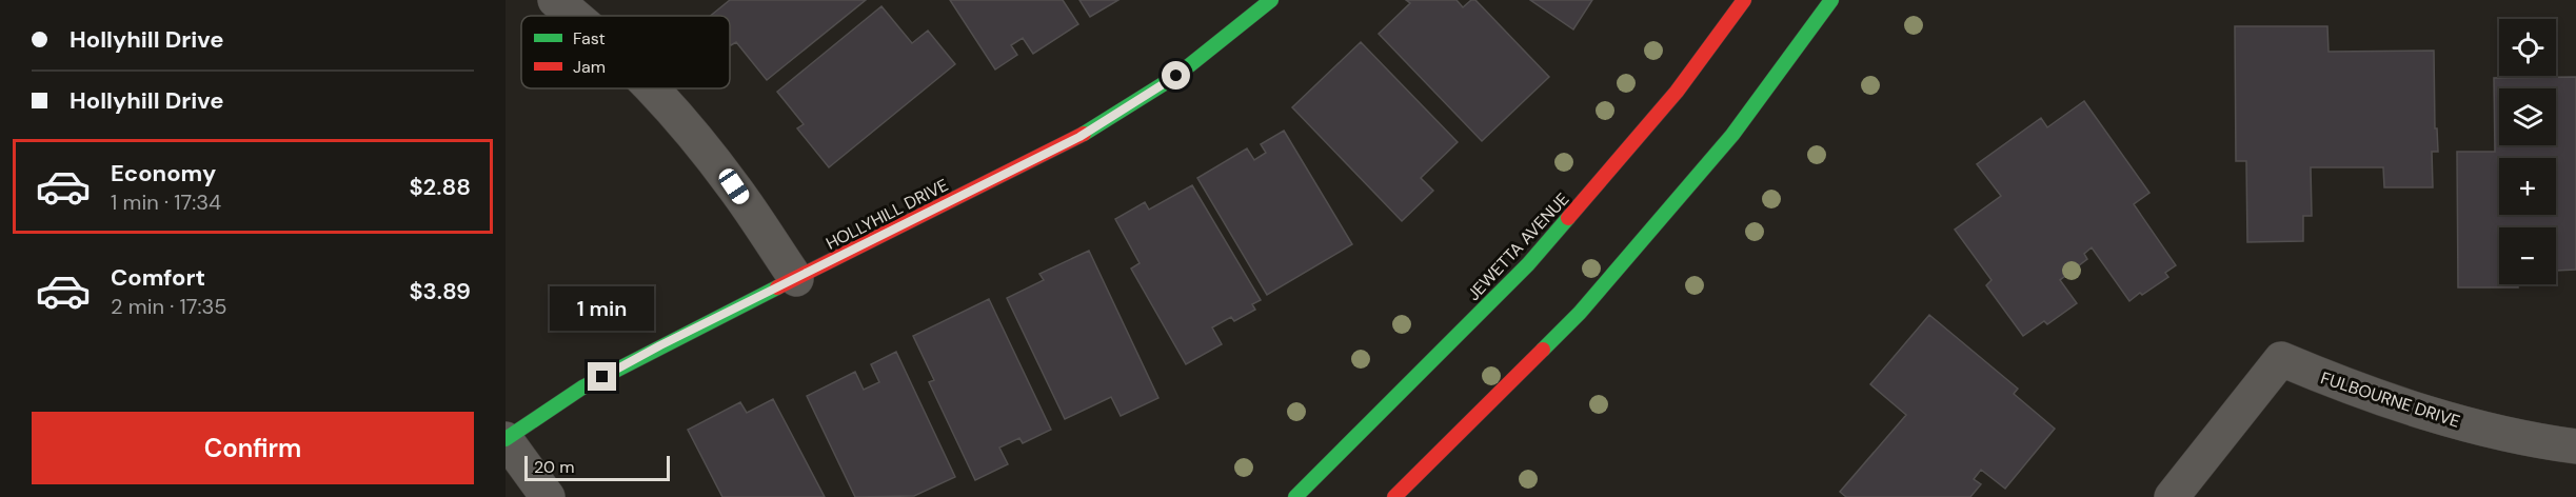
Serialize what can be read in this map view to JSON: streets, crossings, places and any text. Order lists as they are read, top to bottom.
{
  "streets": {
    "street": ["HOLLYHILL DRIVE", "JEWETTA AVENUE", "FULBOURNE DRIVE"]
  },
  "legend": ["Fast", "Jam"],
  "scale_bar": "20 m",
  "page": {
    "banner": ["Hollyhill Drive", "Hollyhill Drive"],
    "map_buttons": ["+", "−"],
    "list": [
      {
        "name": "Economy",
        "note": "1 min · 17:34",
        "value": "$2.88"
      },
      {
        "name": "Comfort",
        "note": "2 min · 17:35",
        "value": "$3.89"
      }
    ],
    "bubble": "1 min",
    "buttons": "Confirm",
    "scale": "20 m"
  }
}
